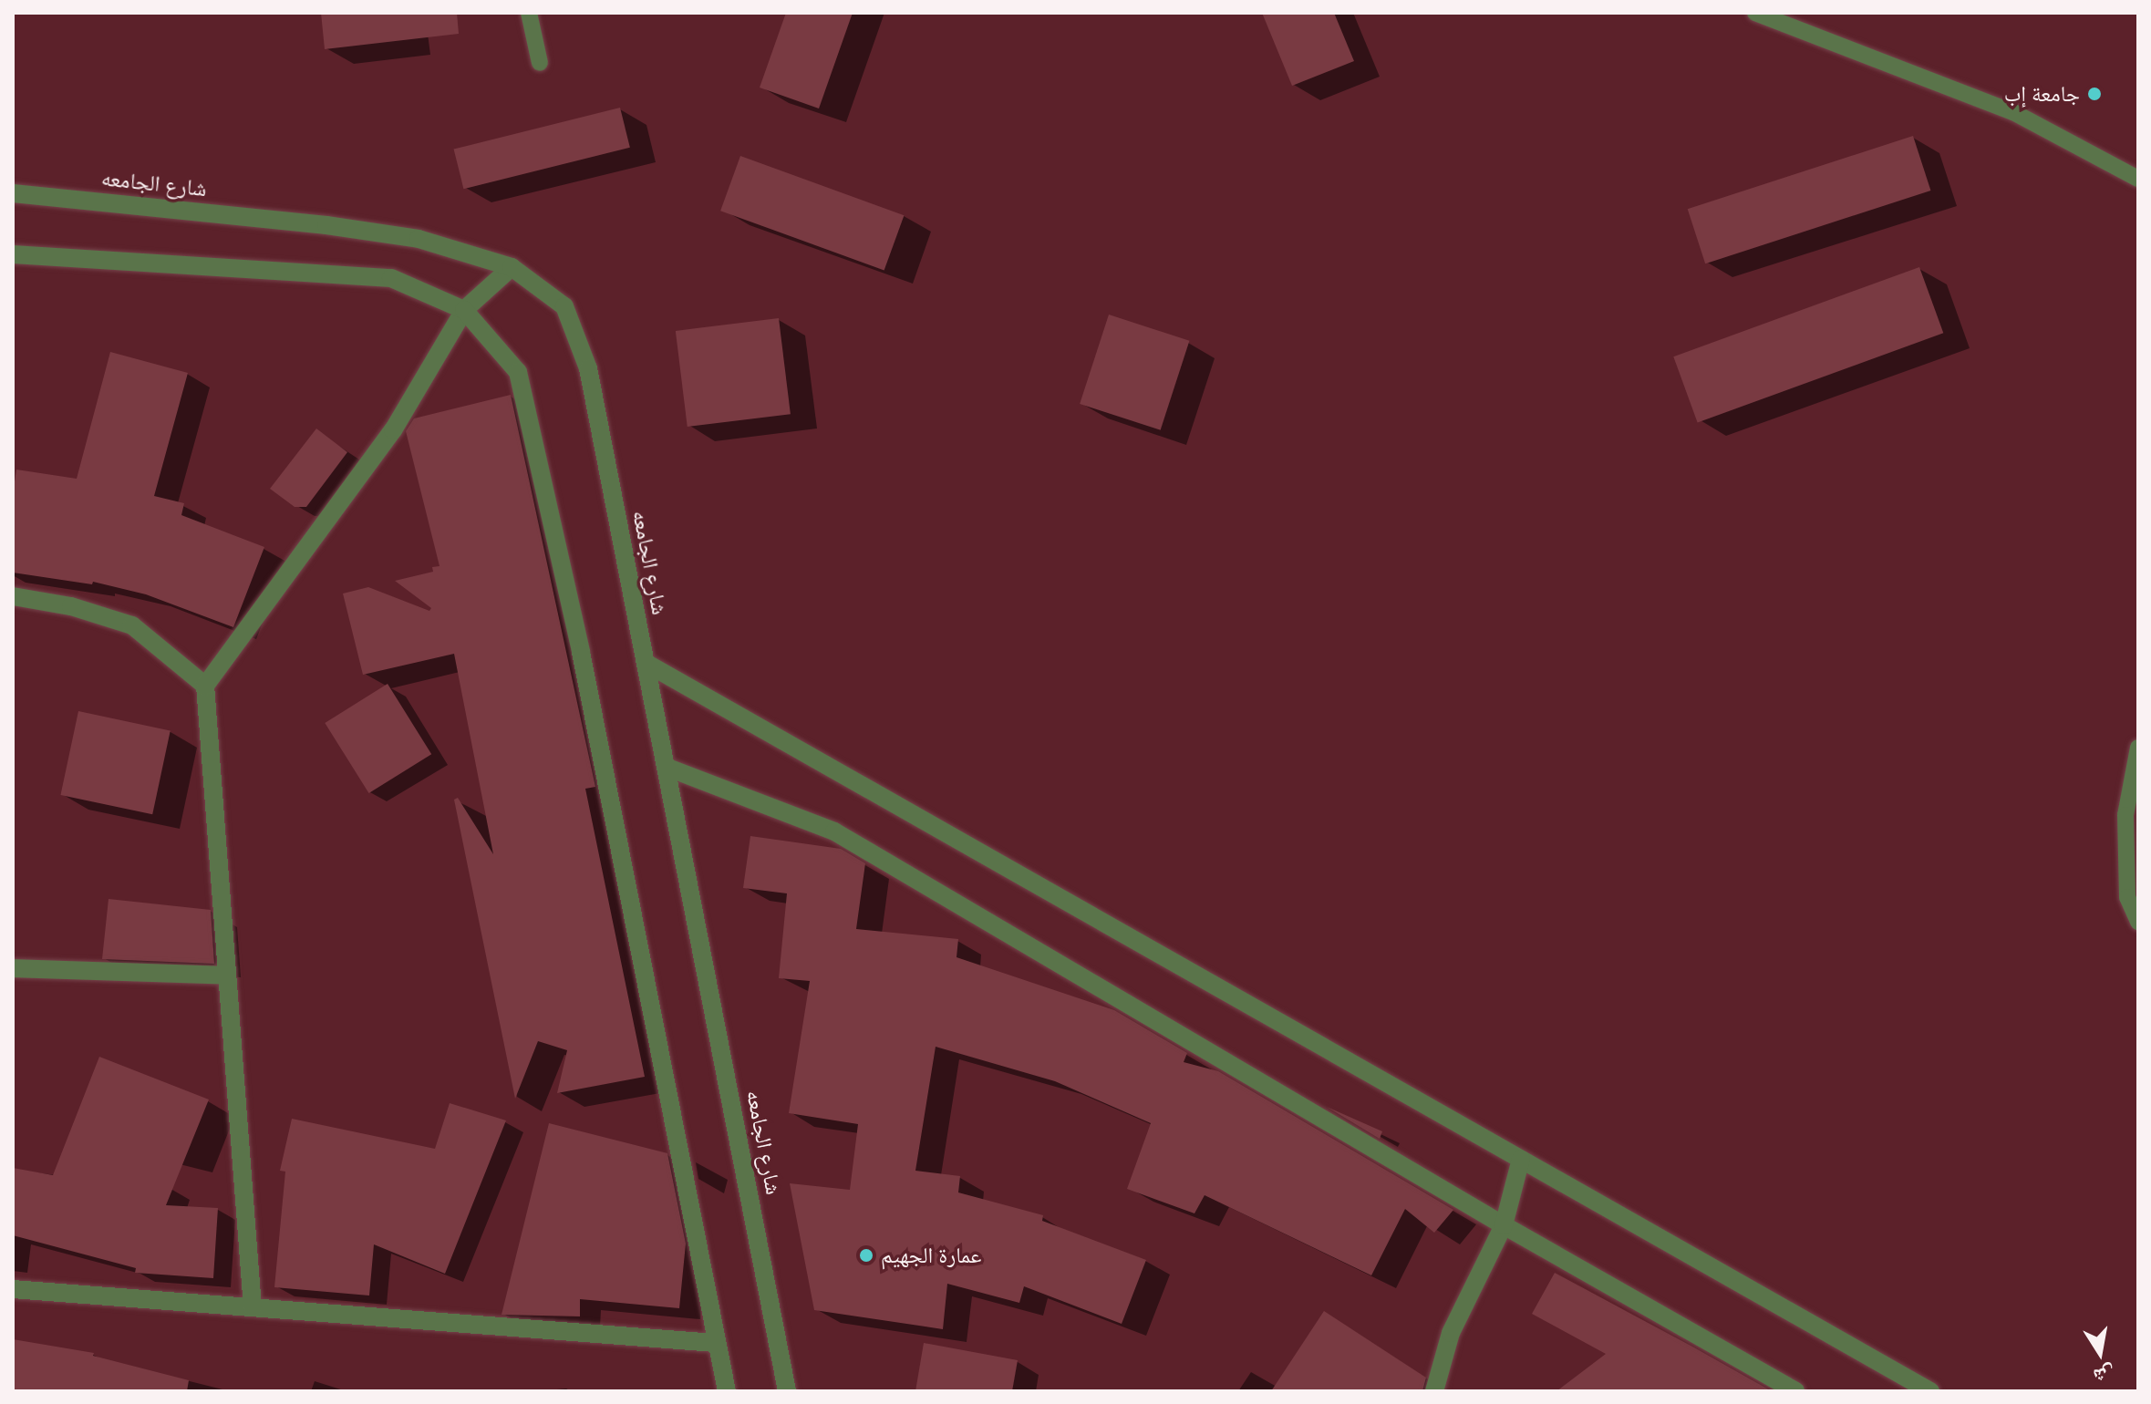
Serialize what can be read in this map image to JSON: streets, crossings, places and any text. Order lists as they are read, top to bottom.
{
  "streets": {
    "street": ["شارع الجامعه"]
  },
  "places": ["جامعة إب", "عمارة الجهيم"],
  "north": "bottom"
}
